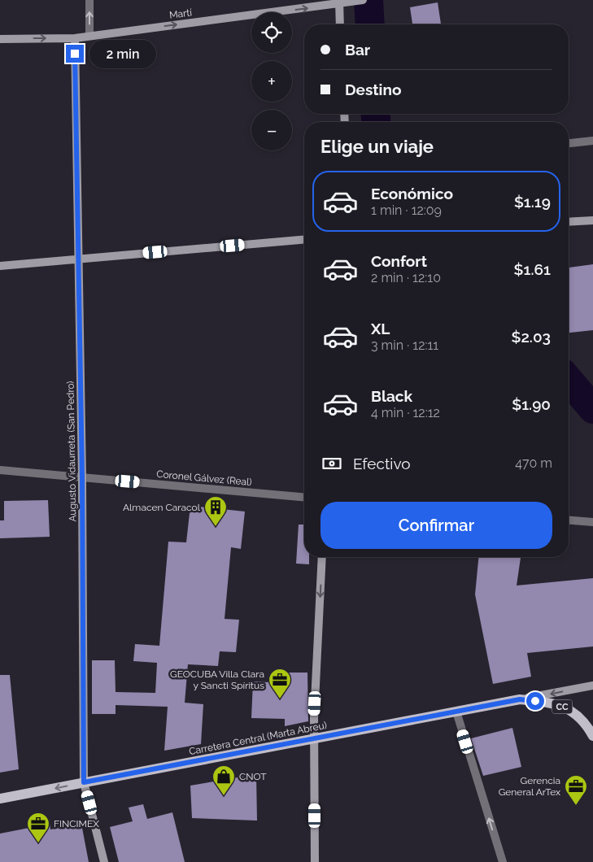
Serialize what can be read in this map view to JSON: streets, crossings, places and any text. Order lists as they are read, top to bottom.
{
  "streets": {
    "main road": ["CC", "Carretera Central (Marta Abreu)"],
    "street": ["Martí", "Augusto Vidaurreta (San Pedro)", "Coronel Gálvez (Real)"]
  },
  "crossings": [
    ["Martí", "Augusto Vidaurreta (San Pedro)"],
    ["Augusto Vidaurreta (San Pedro)", "Coronel Gálvez (Real)"],
    ["Augusto Vidaurreta (San Pedro)", "Carretera Central (Marta Abreu)"],
    ["CC", "Carretera Central (Marta Abreu)"]
  ],
  "one_way": ["Martí"],
  "places": {
    "building": ["Almacen Caracol"],
    "office": ["GEOCUBA Villa Clara y Sancti Spíritus", "Gerencia General ArTex", "FINCIMEX"],
    "shop": ["CNOT"]
  },
  "page": {
    "map_buttons": ["+", "−"],
    "banner": ["Bar", "Destino"],
    "bubble": "2 min",
    "heading": "Elige un viaje",
    "list": [
      {
        "name": "Económico",
        "note": "1 min · 12:09",
        "value": "$1.19"
      },
      {
        "name": "Confort",
        "note": "2 min · 12:10",
        "value": "$1.61"
      },
      {
        "name": "XL",
        "note": "3 min · 12:11",
        "value": "$2.03"
      },
      {
        "name": "Black",
        "note": "4 min · 12:12",
        "value": "$1.90"
      }
    ],
    "pay": ["Efectivo", "470 m"],
    "buttons": "Confirmar"
  }
}
